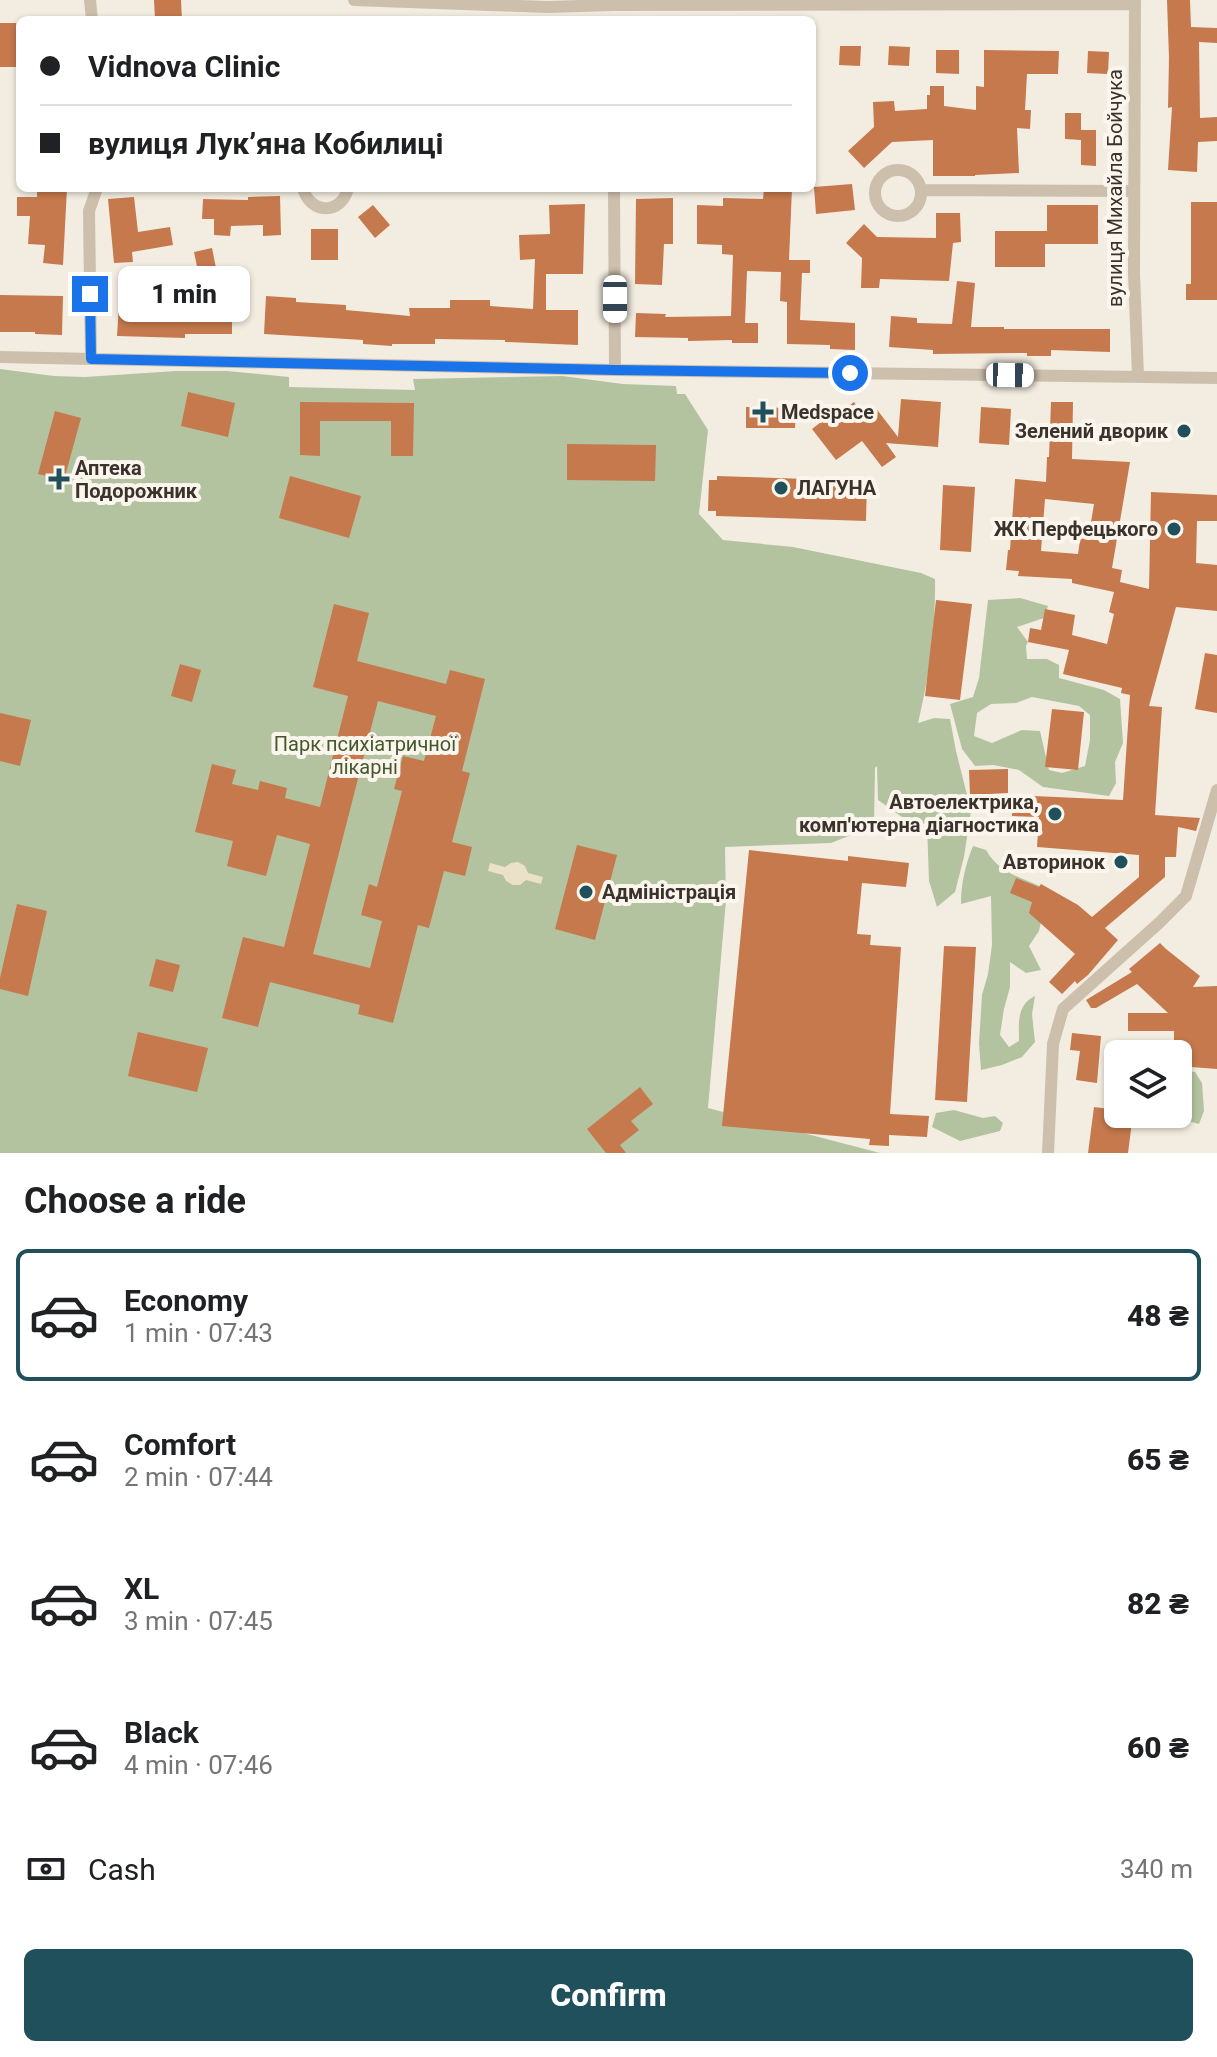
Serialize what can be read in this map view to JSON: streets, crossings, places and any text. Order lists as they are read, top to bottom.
{
  "streets": {
    "street": ["вулиця Михайла Бойчука"]
  },
  "parks": ["Парк психіатричної лікарні"],
  "places": {
    "health": ["Medspace", "Аптека Подорожник"],
    "other": [
      "Зелений дворик",
      "ЛАГУНА",
      "ЖК Перфецького",
      "Автоелектрика, комп'ютерна діагностика",
      "Авторинок",
      "Адміністрація"
    ]
  },
  "page": {
    "banner": ["Vidnova Clinic", "вулиця Лукʼяна Кобилиці"],
    "bubble": "1 min",
    "heading": "Choose a ride",
    "list": [
      {
        "name": "Economy",
        "note": "1 min · 07:43",
        "value": "48 ₴"
      },
      {
        "name": "Comfort",
        "note": "2 min · 07:44",
        "value": "65 ₴"
      },
      {
        "name": "XL",
        "note": "3 min · 07:45",
        "value": "82 ₴"
      },
      {
        "name": "Black",
        "note": "4 min · 07:46",
        "value": "60 ₴"
      }
    ],
    "pay": ["Cash", "340 m"],
    "buttons": "Confirm"
  }
}
